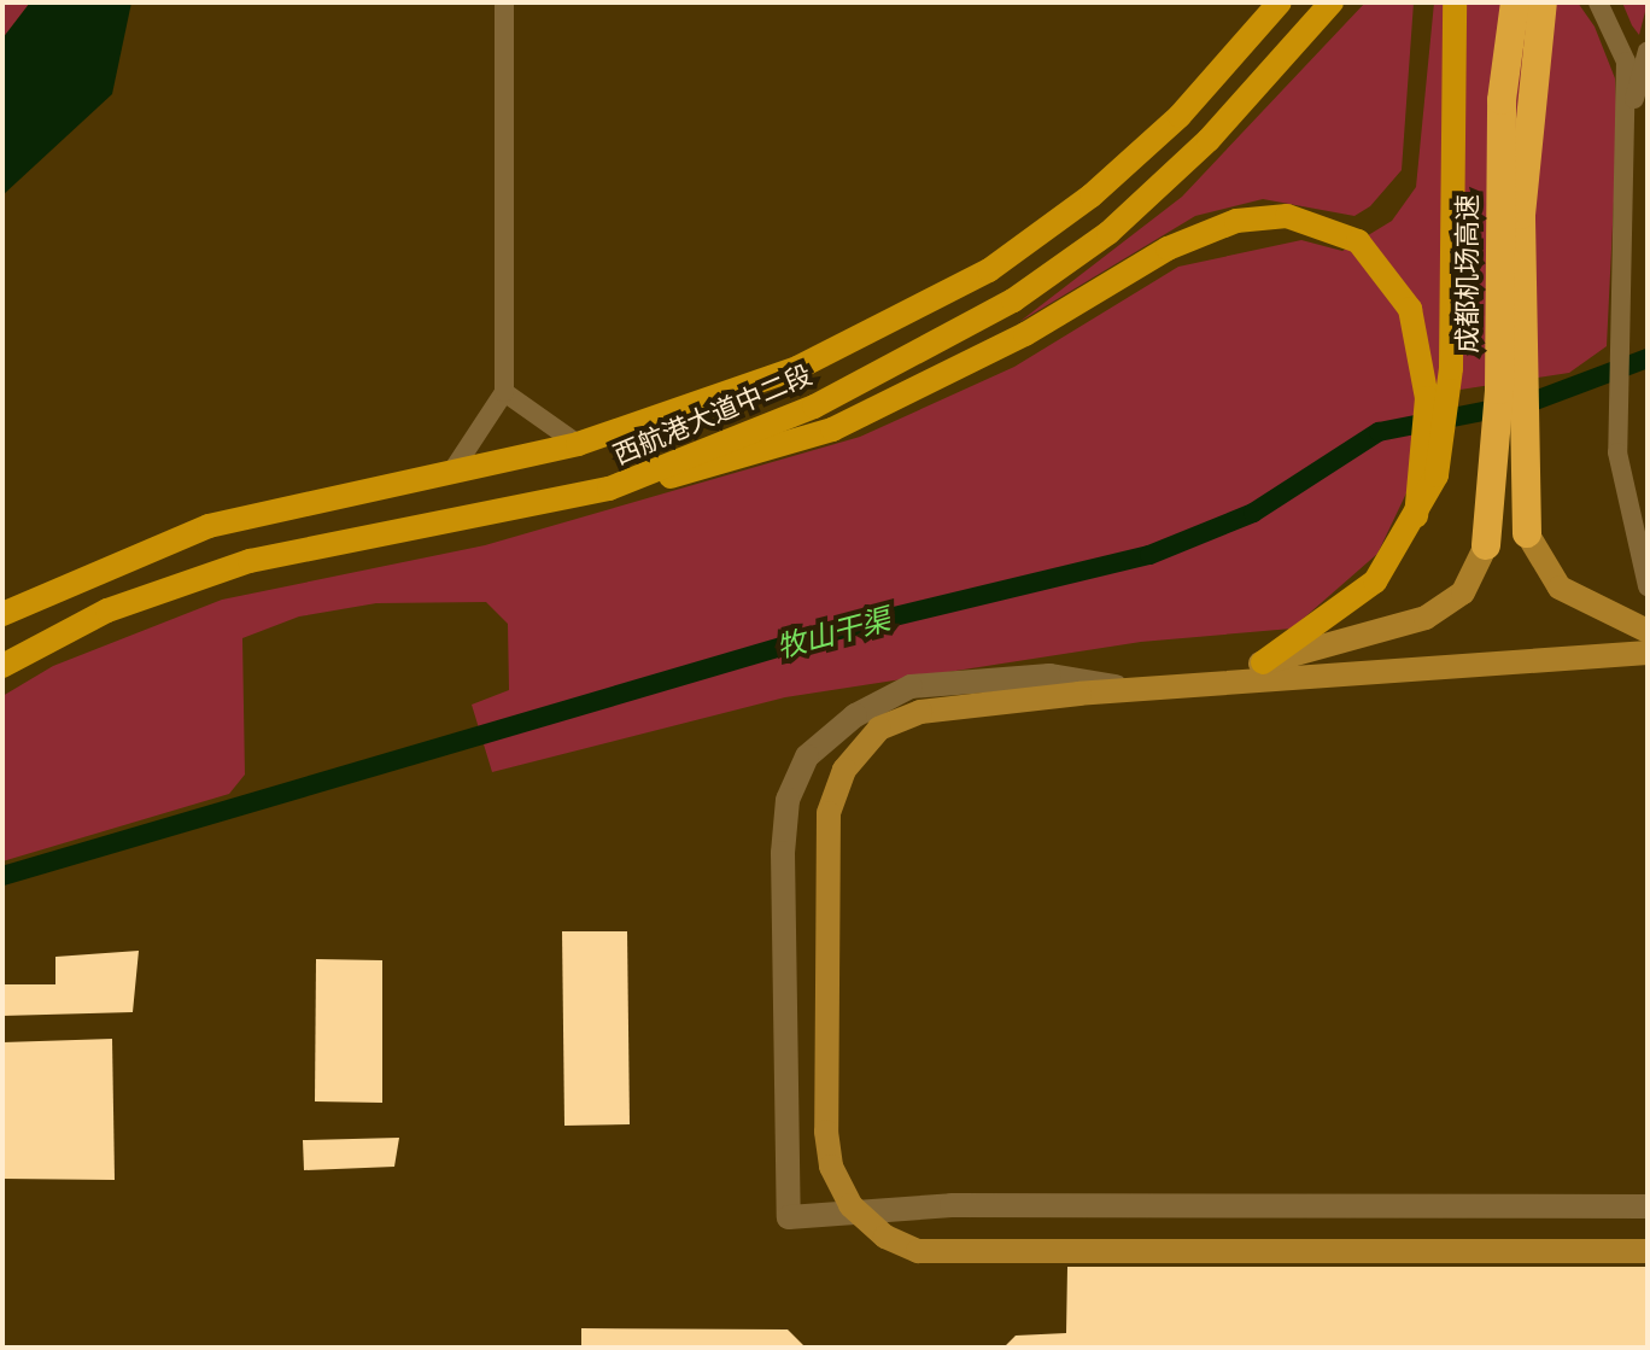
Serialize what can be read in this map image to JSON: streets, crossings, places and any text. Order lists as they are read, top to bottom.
{
  "streets": {
    "highway": ["成都机场高速"],
    "main road": ["西航港大道中二段"]
  },
  "water": ["牧山干渠"]
}
